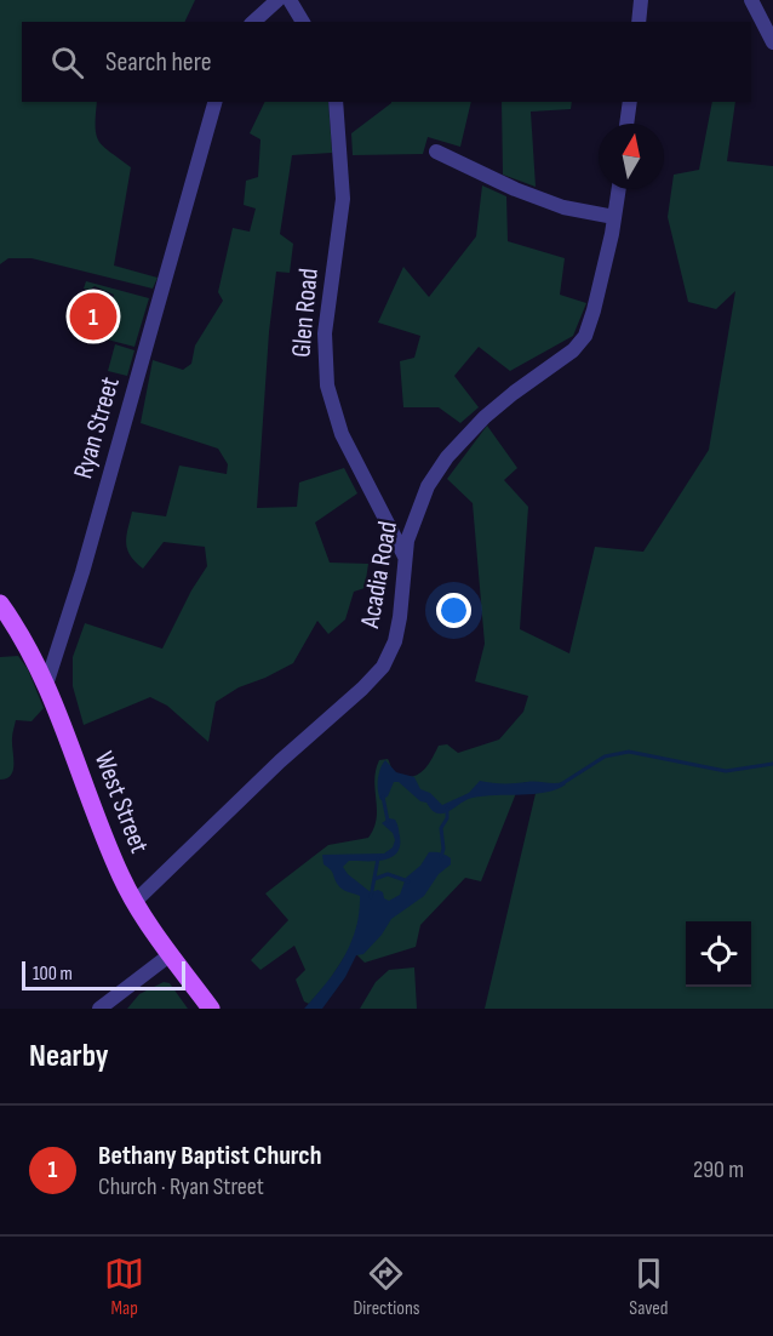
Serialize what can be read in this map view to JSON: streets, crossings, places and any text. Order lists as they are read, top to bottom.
{
  "streets": {
    "main road": ["West Street"],
    "street": ["Glen Road", "Ryan Street", "Acadia Road"]
  },
  "crossings": [
    ["Glen Road", "Acadia Road"],
    ["Ryan Street", "West Street"],
    ["Acadia Road", "West Street"]
  ],
  "scale_bar": "100 m",
  "north": "top",
  "page": {
    "search": "Search here",
    "pins": "1",
    "scale": "100 m",
    "heading": "Nearby",
    "list": [
      {
        "mark": "1",
        "name": "Bethany Baptist Church",
        "note": "Church · Ryan Street",
        "value": "290 m"
      }
    ],
    "nav": ["Map", "Directions", "Saved"]
  }
}
